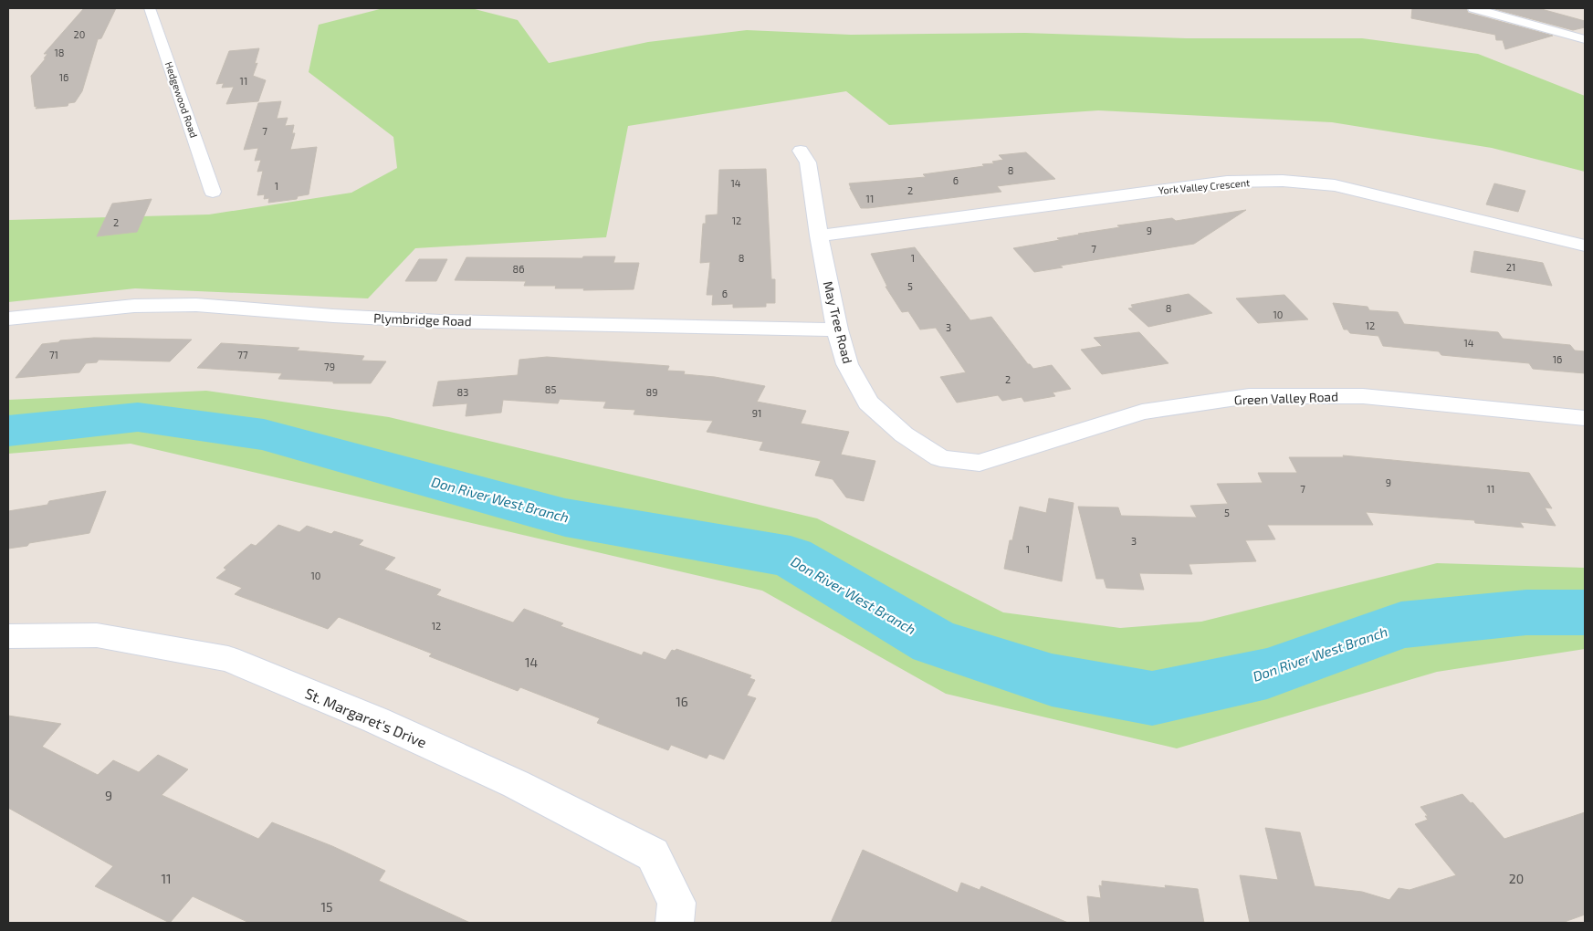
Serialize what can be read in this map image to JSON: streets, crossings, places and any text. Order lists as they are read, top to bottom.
{
  "streets": {
    "street": [
      "Hedgewood Road",
      "York Valley Crescent",
      "Plymbridge Road",
      "May Tree Road",
      "Green Valley Road",
      "St. Margaret's Drive"
    ]
  },
  "crossings": [
    ["York Valley Crescent", "May Tree Road"],
    ["Plymbridge Road", "May Tree Road"],
    ["May Tree Road", "Green Valley Road"]
  ],
  "water": ["Don River West Branch"],
  "house_numbers": [
    "20",
    "18",
    "16",
    "11",
    "7",
    "8",
    "6",
    "14",
    "1",
    "2",
    "11",
    "12",
    "2",
    "9",
    "7",
    "8",
    "1",
    "21",
    "86",
    "5",
    "6",
    "8",
    "10",
    "12",
    "3",
    "14",
    "71",
    "77",
    "16",
    "79",
    "2",
    "85",
    "83",
    "89",
    "91",
    "9",
    "7",
    "11",
    "5",
    "3",
    "1",
    "10",
    "12",
    "14",
    "16",
    "9",
    "11",
    "20",
    "15"
  ]
}
